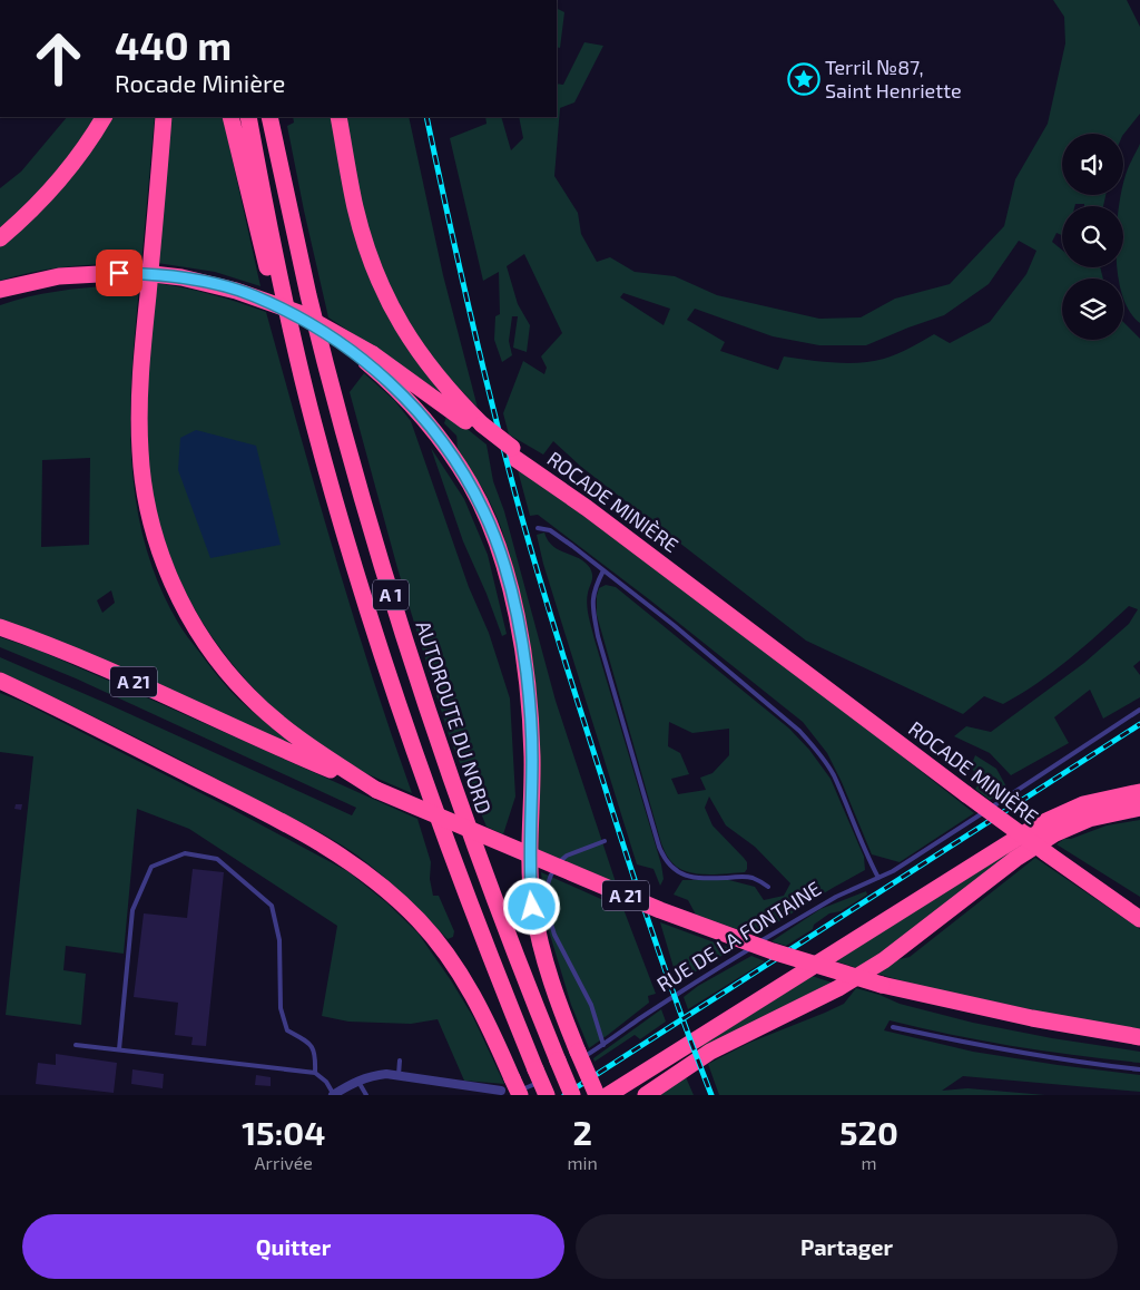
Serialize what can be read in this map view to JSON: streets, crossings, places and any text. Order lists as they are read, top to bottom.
{
  "streets": {
    "highway": [
      "ROCADE MINIÈRE",
      "A 1",
      "A 21",
      "AUTOROUTE DU NORD"
    ],
    "street": ["RUE DE LA FONTAINE"]
  },
  "crossings": [
    ["AUTOROUTE DU NORD", "RUE DE LA FONTAINE"]
  ],
  "places": {
    "place": ["Terril №87, Saint Henriette"]
  },
  "page": {
    "turn": ["440 m", "Rocade Minière"],
    "eta": [
      "15:04",
      "Arrivée",
      "2",
      "min",
      "520",
      "m"
    ],
    "buttons": ["Quitter", "Partager"]
  }
}
